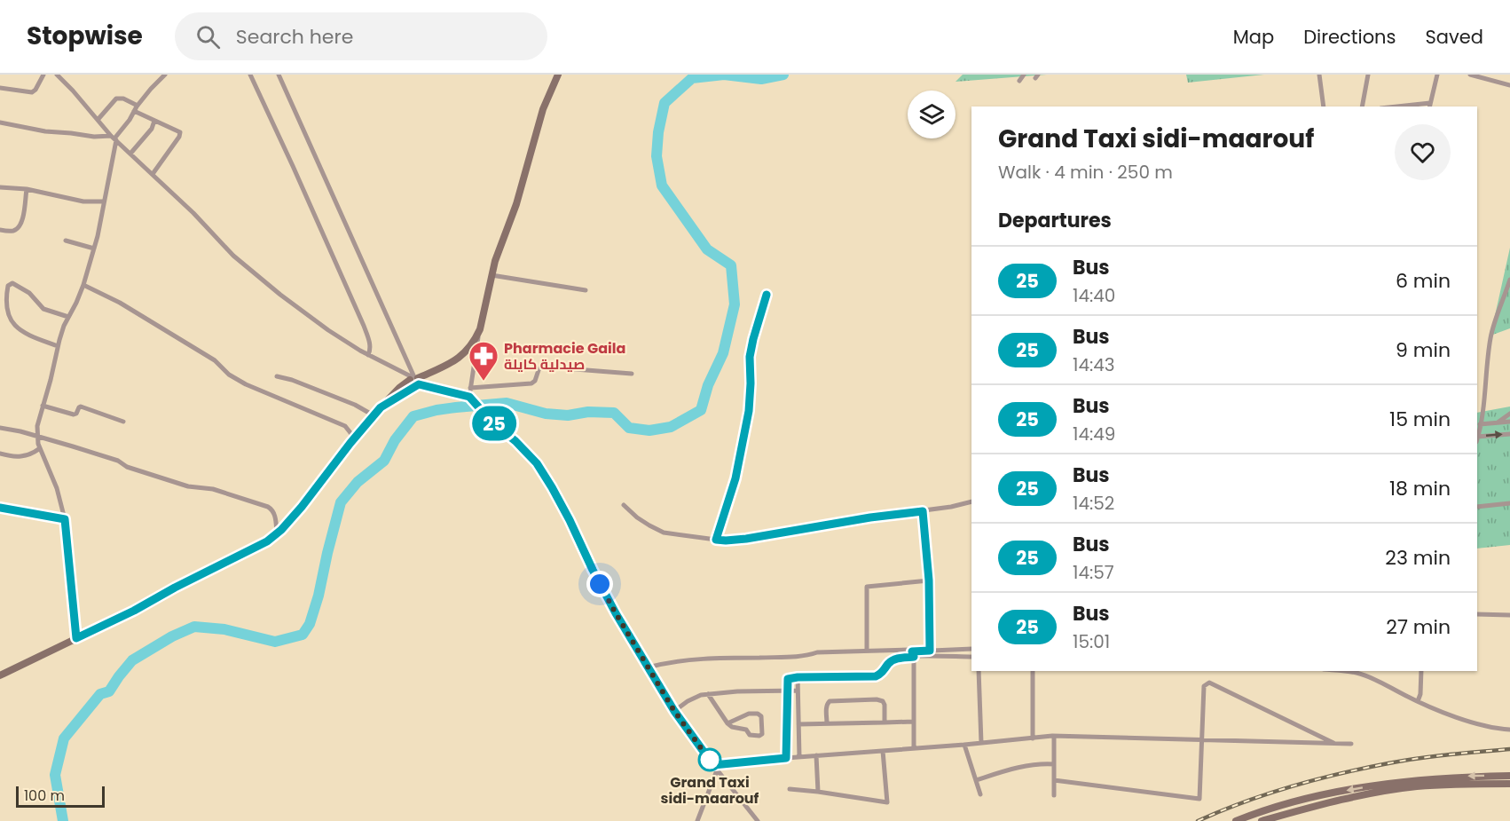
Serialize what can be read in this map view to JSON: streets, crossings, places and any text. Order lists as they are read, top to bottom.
{
  "places": {
    "pharmacy": ["Pharmacie Gaila صيدلية كايلة"],
    "other": ["Grand Taxi sidi-maarouf"]
  },
  "lines": ["bus line 25"],
  "scale_bar": "100 m",
  "page": {
    "header": "Stopwise",
    "search": "Search here",
    "nav": ["Map", "Directions", "Saved"],
    "on_map": "25",
    "heading": [
      ["Grand Taxi sidi-maarouf", "Walk · 4 min · 250 m"],
      "Departures"
    ],
    "list": [
      {
        "mark": "25",
        "name": "Bus",
        "note": "14:40",
        "value": "6 min"
      },
      {
        "mark": "25",
        "name": "Bus",
        "note": "14:43",
        "value": "9 min"
      },
      {
        "mark": "25",
        "name": "Bus",
        "note": "14:49",
        "value": "15 min"
      },
      {
        "mark": "25",
        "name": "Bus",
        "note": "14:52",
        "value": "18 min"
      },
      {
        "mark": "25",
        "name": "Bus",
        "note": "14:57",
        "value": "23 min"
      },
      {
        "mark": "25",
        "name": "Bus",
        "note": "15:01",
        "value": "27 min"
      }
    ],
    "scale": "100 m"
  }
}
